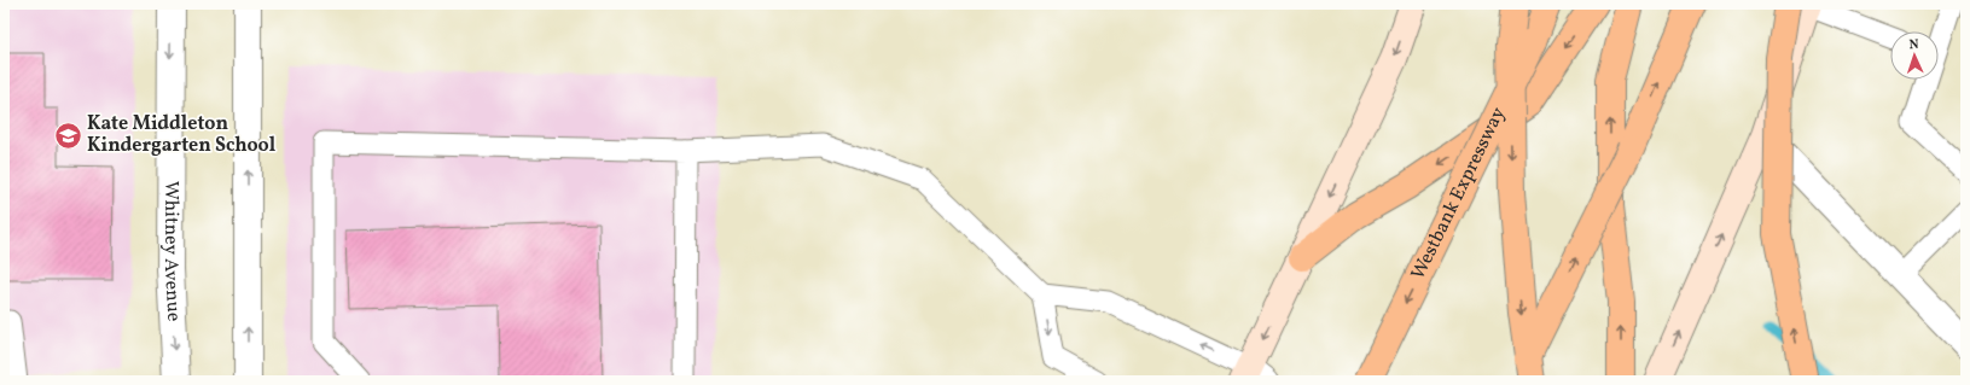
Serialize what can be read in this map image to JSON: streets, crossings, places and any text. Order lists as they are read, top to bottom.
{
  "streets": {
    "highway": ["Westbank Expressway"],
    "street": ["Whitney Avenue"]
  },
  "places": {
    "school or university": ["Kate Middleton Kindergarten School"]
  },
  "north": "top"
}
